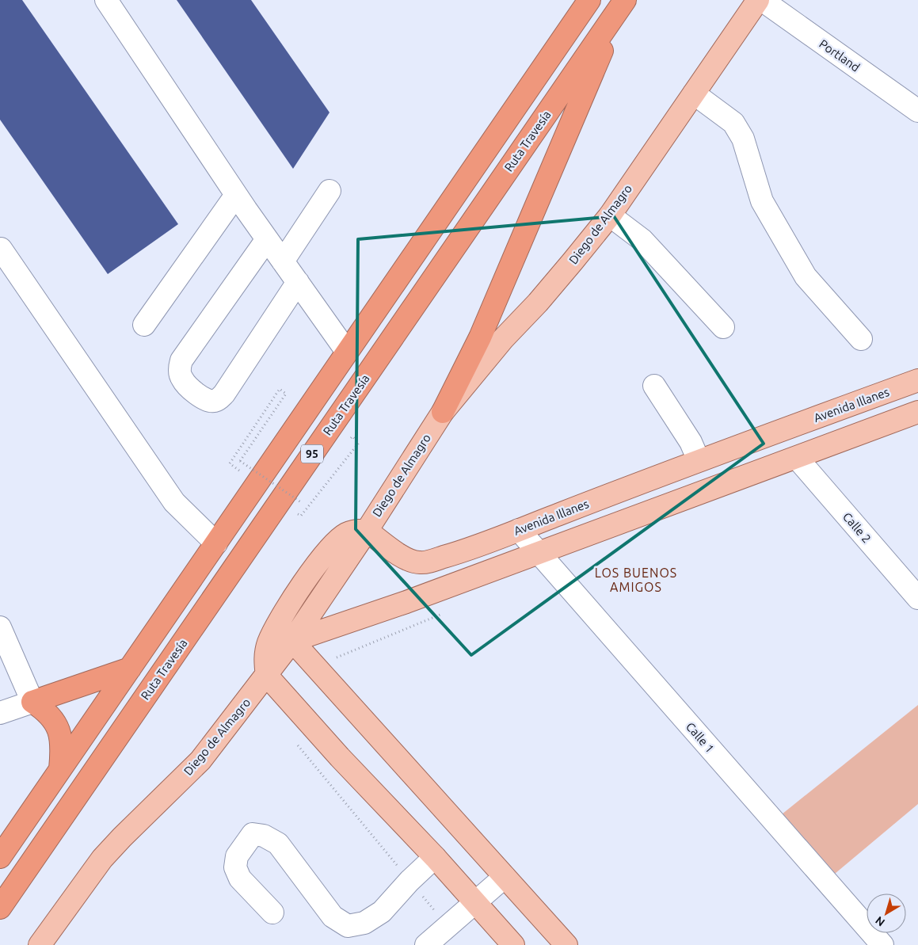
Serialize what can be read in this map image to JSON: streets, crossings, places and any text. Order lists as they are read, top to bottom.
{
  "streets": {
    "highway": ["Ruta Travesía", "95"],
    "main road": ["Diego de Almagro", "Avenida Illanes"],
    "street": ["Portland", "Calle 2", "Calle 1"]
  },
  "crossings": [
    ["Diego de Almagro", "Avenida Illanes"],
    ["Avenida Illanes", "Calle 1"]
  ],
  "districts": ["LOS BUENOS AMIGOS"],
  "north": "bottom left"
}
